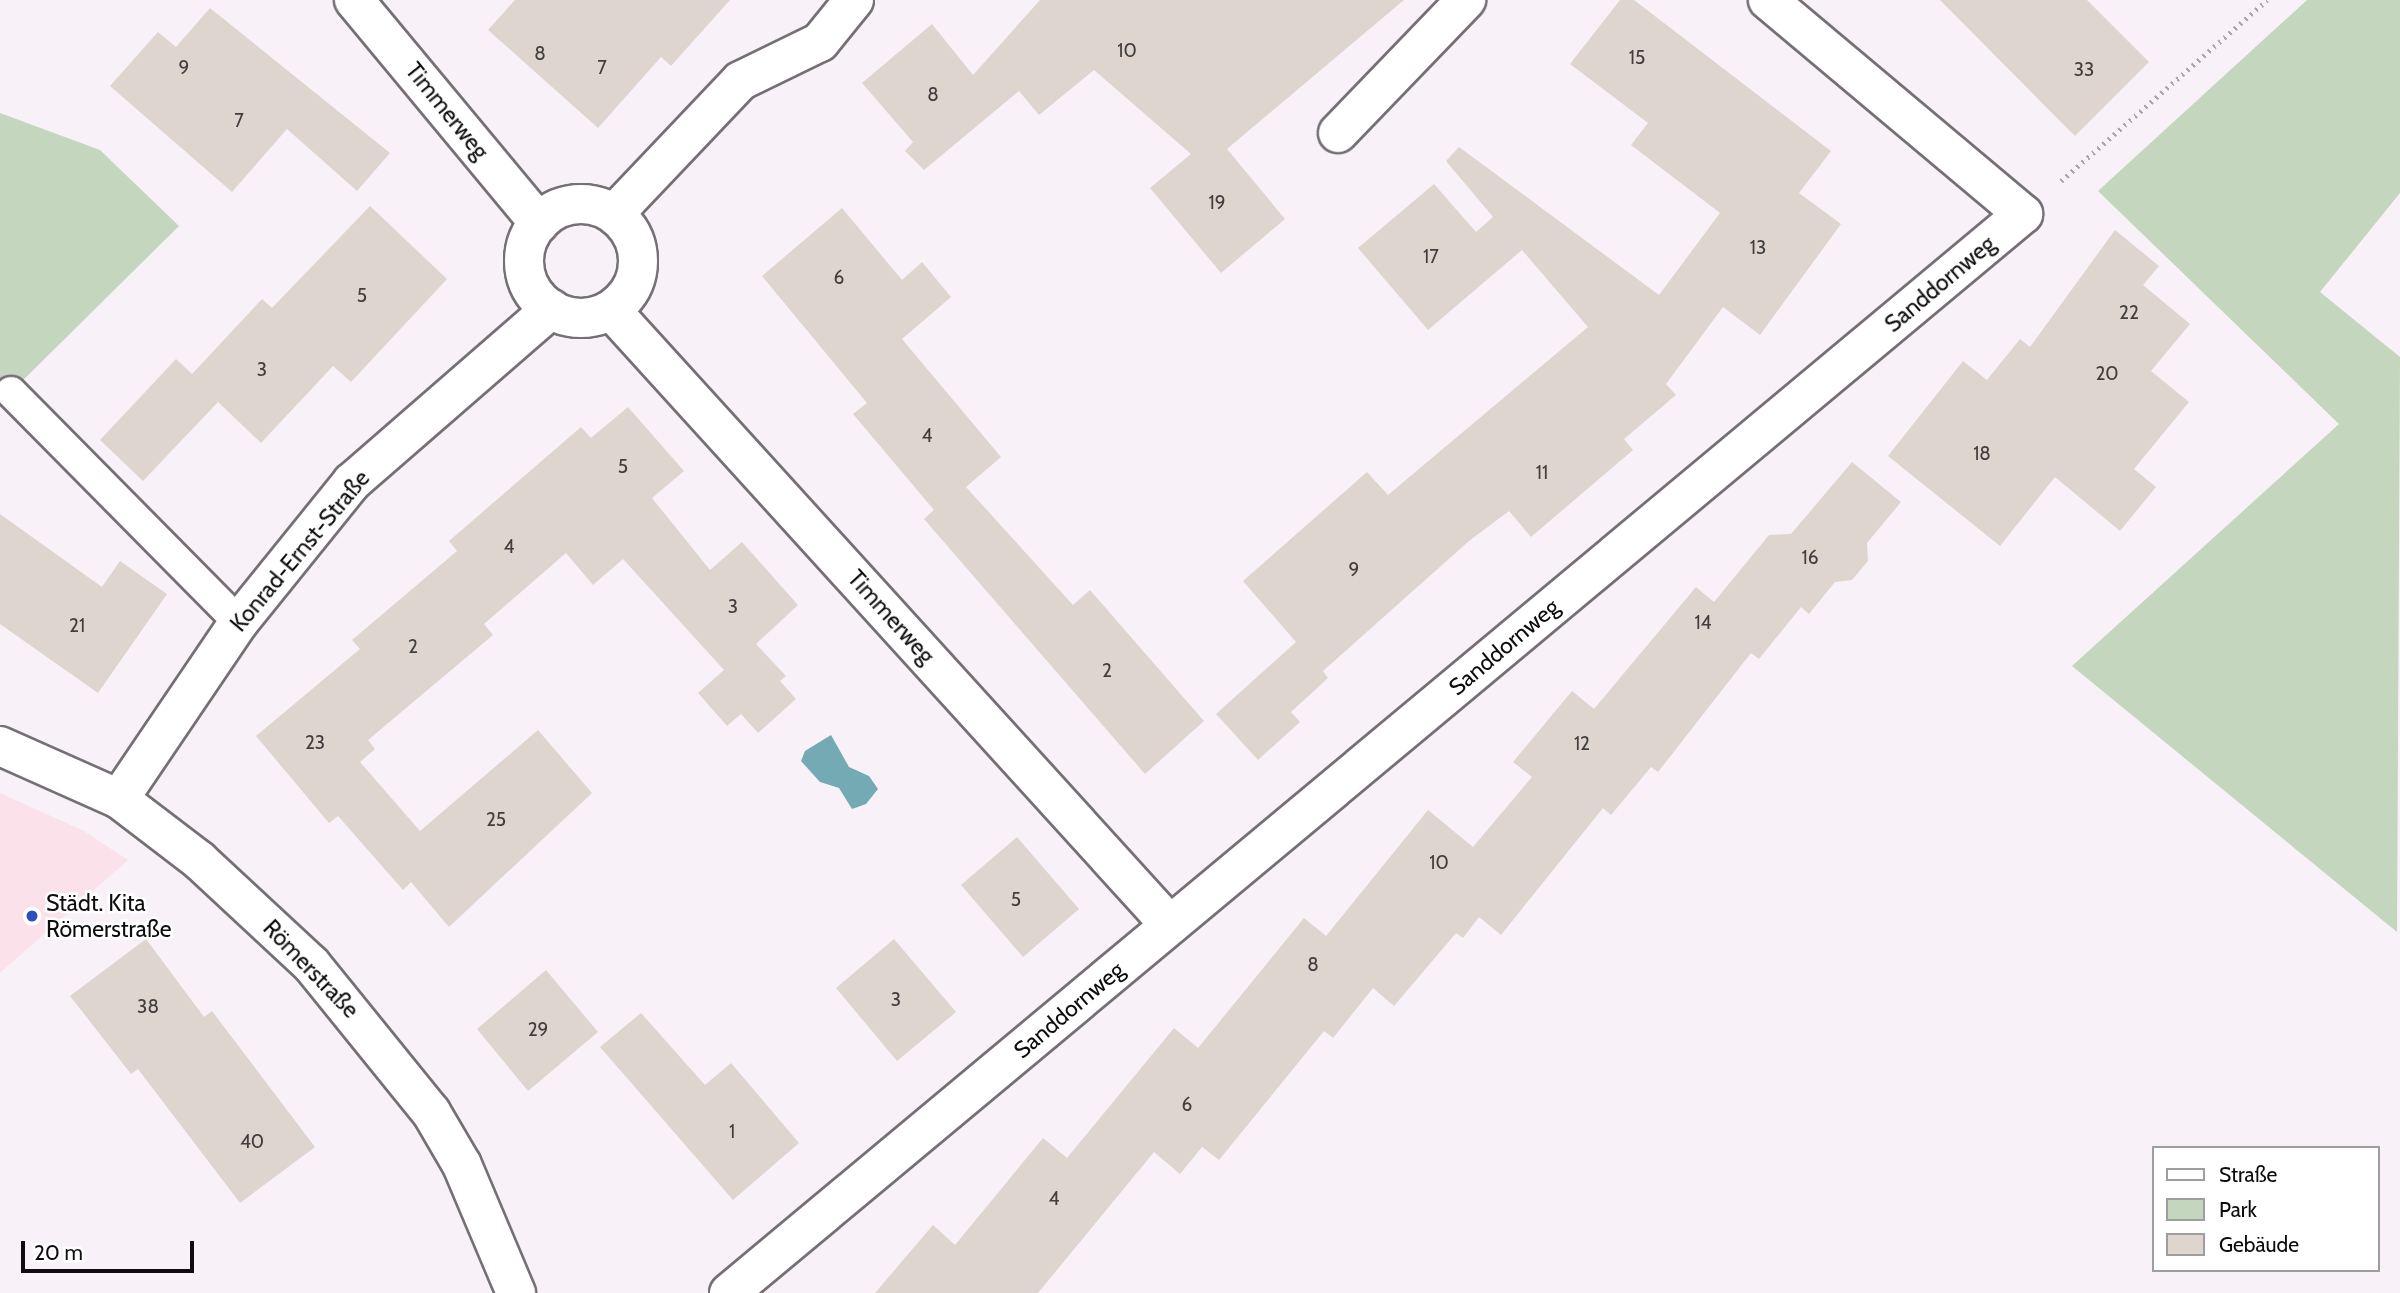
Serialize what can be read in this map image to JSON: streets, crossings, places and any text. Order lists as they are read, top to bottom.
{
  "streets": {
    "street": [
      "Timmerweg",
      "Sanddornweg",
      "Konrad-Ernst-Straße",
      "Römerstraße"
    ]
  },
  "crossings": [
    ["Timmerweg", "Sanddornweg"],
    ["Timmerweg", "Konrad-Ernst-Straße"],
    ["Konrad-Ernst-Straße", "Römerstraße"]
  ],
  "places": ["Städt. Kita Römerstraße"],
  "house_numbers": [
    "10",
    "8",
    "15",
    "9",
    "7",
    "33",
    "8",
    "7",
    "19",
    "13",
    "17",
    "6",
    "5",
    "22",
    "3",
    "20",
    "4",
    "18",
    "5",
    "11",
    "4",
    "16",
    "9",
    "3",
    "14",
    "21",
    "2",
    "2",
    "23",
    "12",
    "25",
    "10",
    "5",
    "8",
    "3",
    "38",
    "29",
    "6",
    "1",
    "40",
    "4"
  ],
  "legend": ["Straße", "Park", "Gebäude"],
  "scale_bar": "20 m"
}
